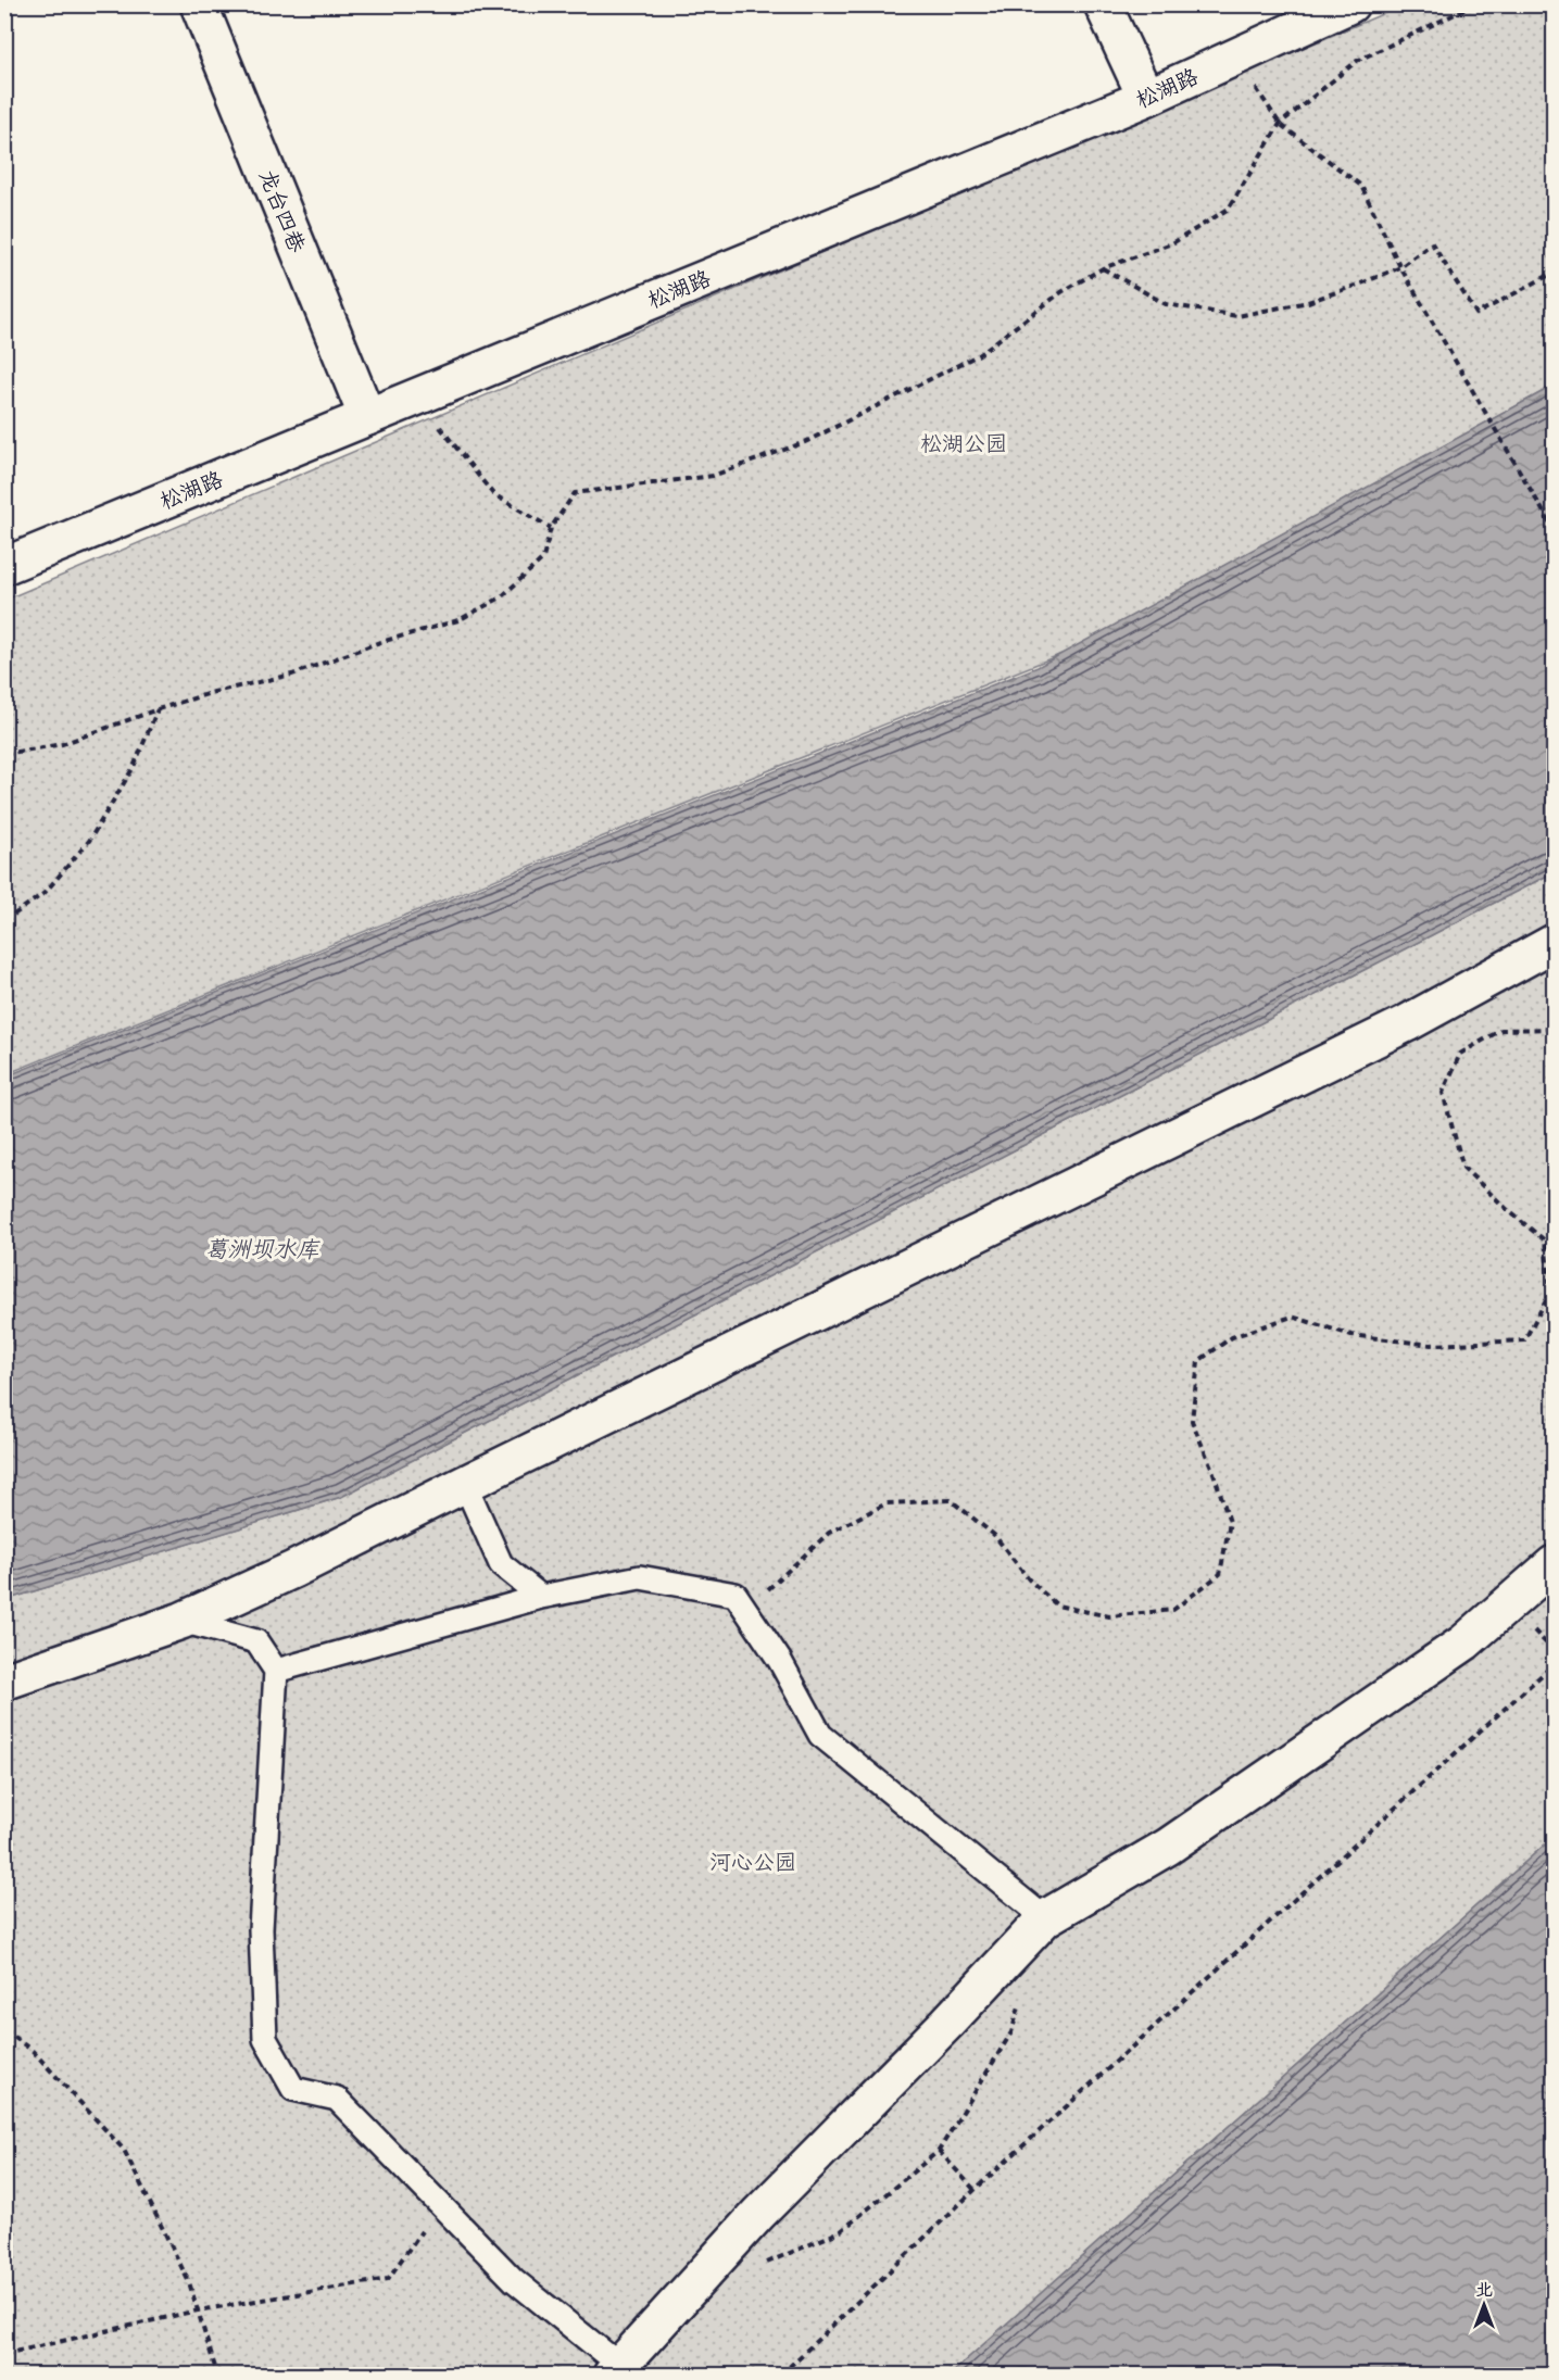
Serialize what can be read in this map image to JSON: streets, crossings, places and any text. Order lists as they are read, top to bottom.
{
  "streets": {
    "street": ["松湖路", "龙台四巷"]
  },
  "crossings": [
    ["松湖路", "龙台四巷"]
  ],
  "water": ["葛洲坝水库"],
  "parks": ["松湖公园", "河心公园"],
  "north": "top"
}
